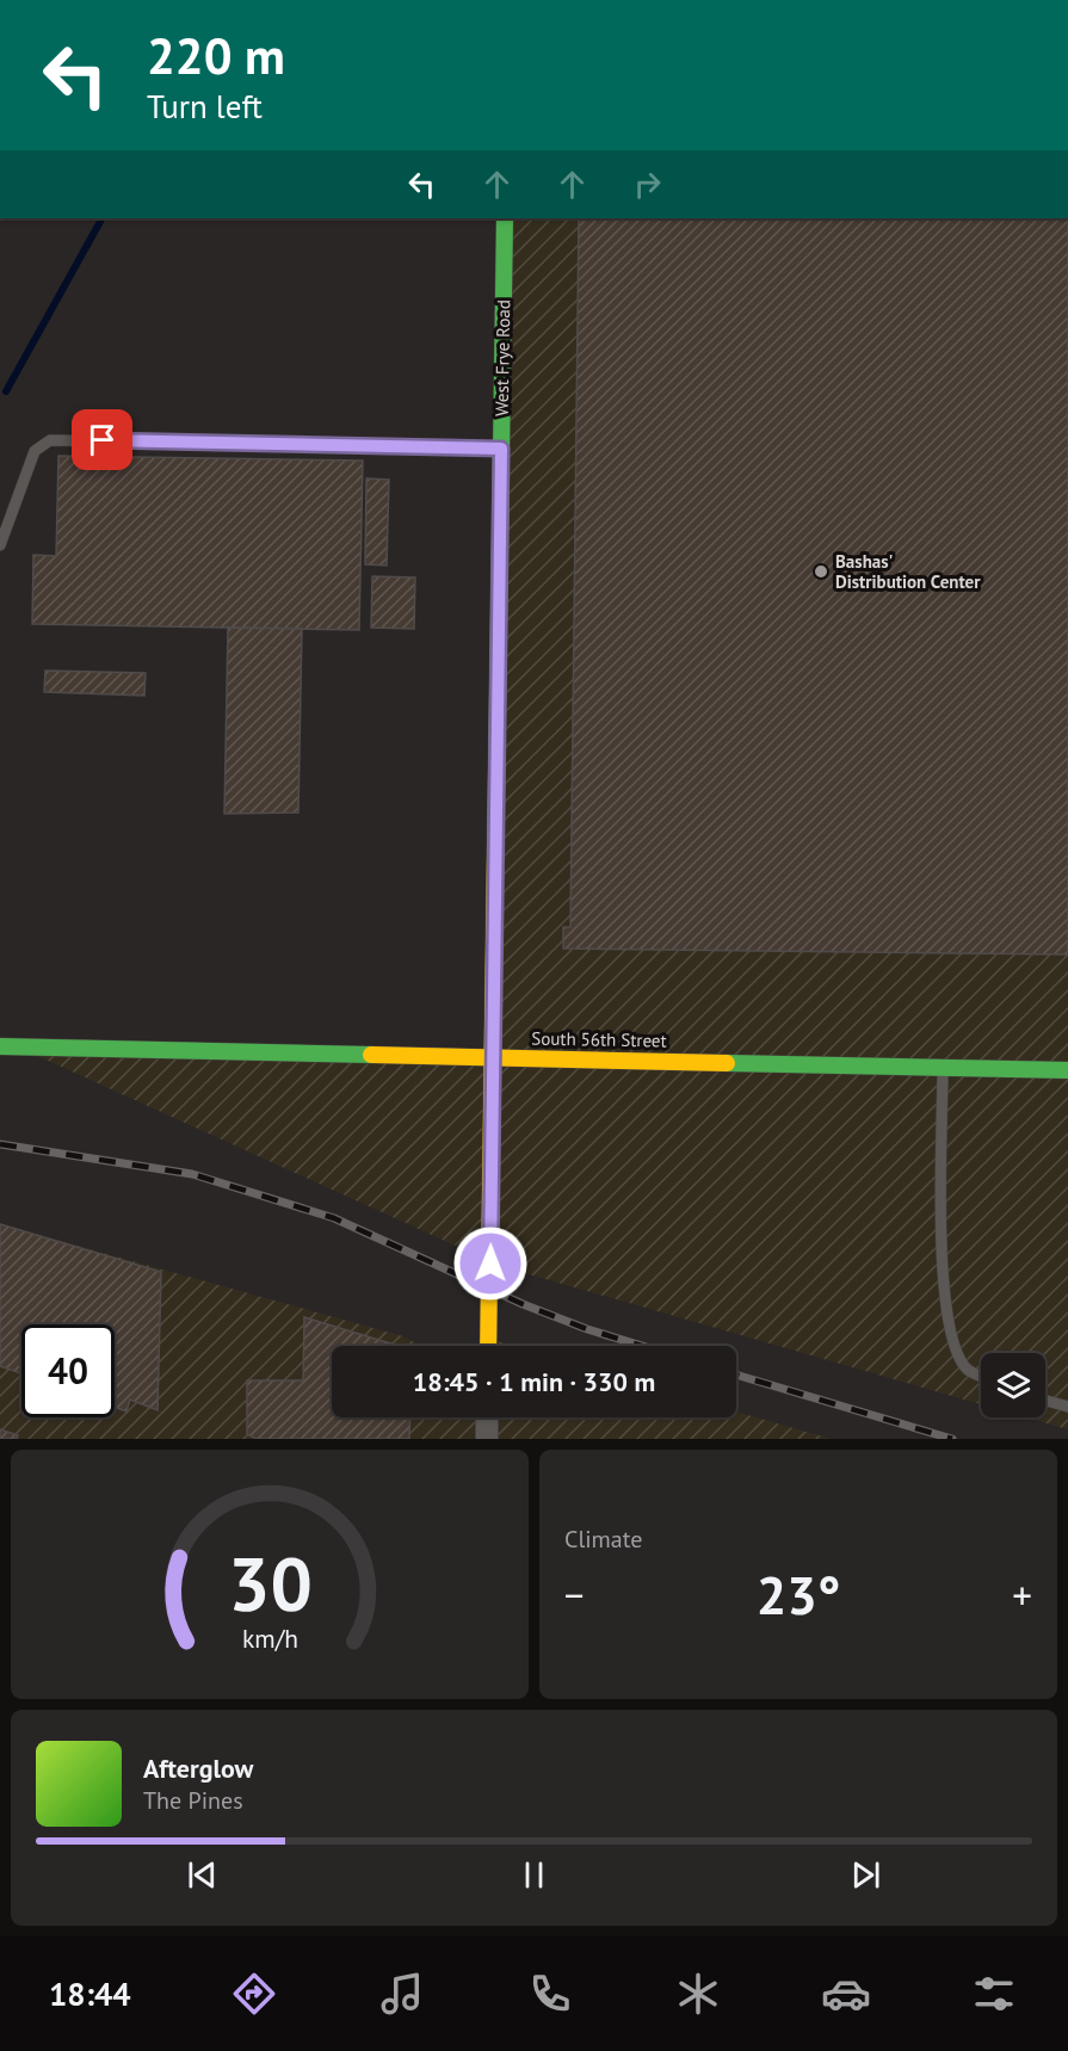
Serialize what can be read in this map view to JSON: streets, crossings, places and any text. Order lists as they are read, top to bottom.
{
  "streets": {
    "street": ["West Frye Road", "South 56th Street"]
  },
  "crossings": [
    ["West Frye Road", "South 56th Street"]
  ],
  "places": ["Bashas' Distribution Center"],
  "page": {
    "turn": ["220 m", "Turn left"],
    "limit": "40",
    "trip": "18:45 · 1 min · 330 m",
    "tile": "Climate",
    "heat": ["−", "23°", "+"],
    "song": ["Afterglow", "The Pines"],
    "tabs": "18:44",
    "gauge": ["30", "km/h"]
  }
}
